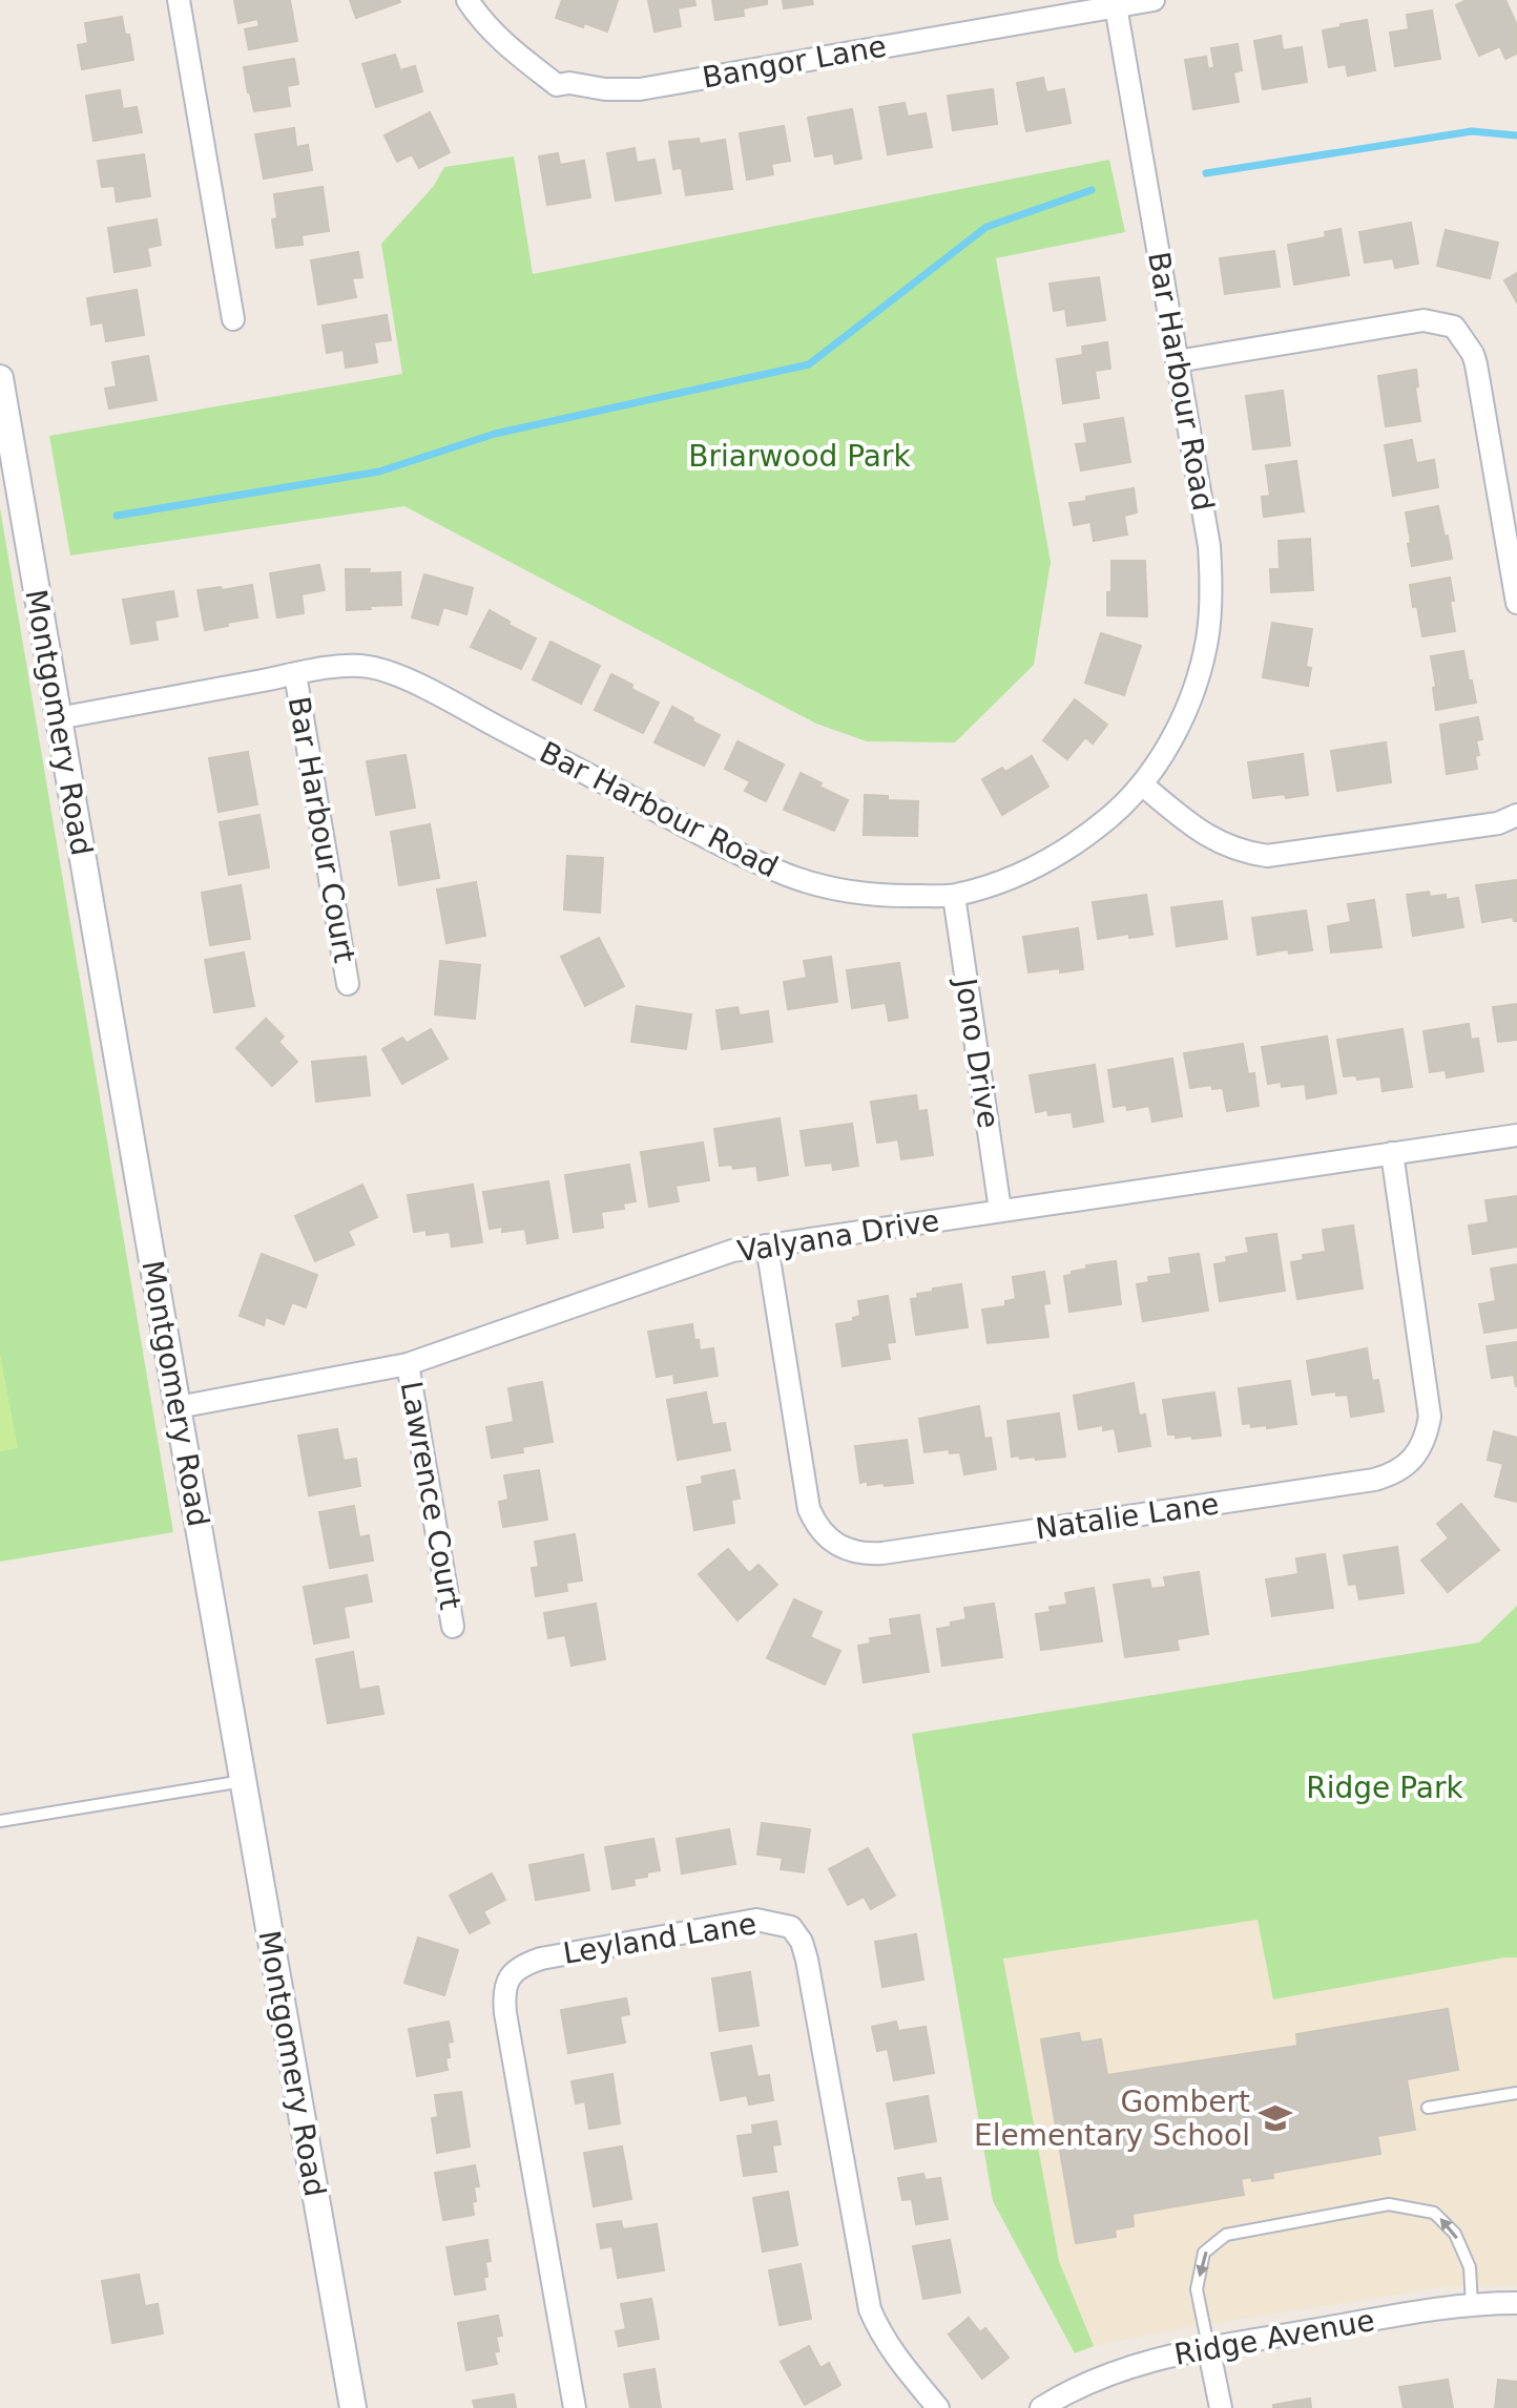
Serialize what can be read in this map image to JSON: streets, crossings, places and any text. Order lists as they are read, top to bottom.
{
  "streets": {
    "street": [
      "Bangor Lane",
      "Bar Harbour Road",
      "Montgomery Road",
      "Bar Harbour Court",
      "Jono Drive",
      "Valyana Drive",
      "Lawrence Court",
      "Natalie Lane",
      "Leyland Lane",
      "Ridge Avenue"
    ]
  },
  "crossings": [
    ["Bangor Lane", "Bar Harbour Road"],
    ["Bar Harbour Road", "Montgomery Road"],
    ["Bar Harbour Road", "Bar Harbour Court"],
    ["Bar Harbour Road", "Jono Drive"],
    ["Montgomery Road", "Valyana Drive"],
    ["Jono Drive", "Valyana Drive"],
    ["Valyana Drive", "Lawrence Court"],
    ["Valyana Drive", "Natalie Lane"]
  ],
  "parks": ["Briarwood Park", "Ridge Park"],
  "places": {
    "school or university": ["Gombert Elementary School"]
  }
}
